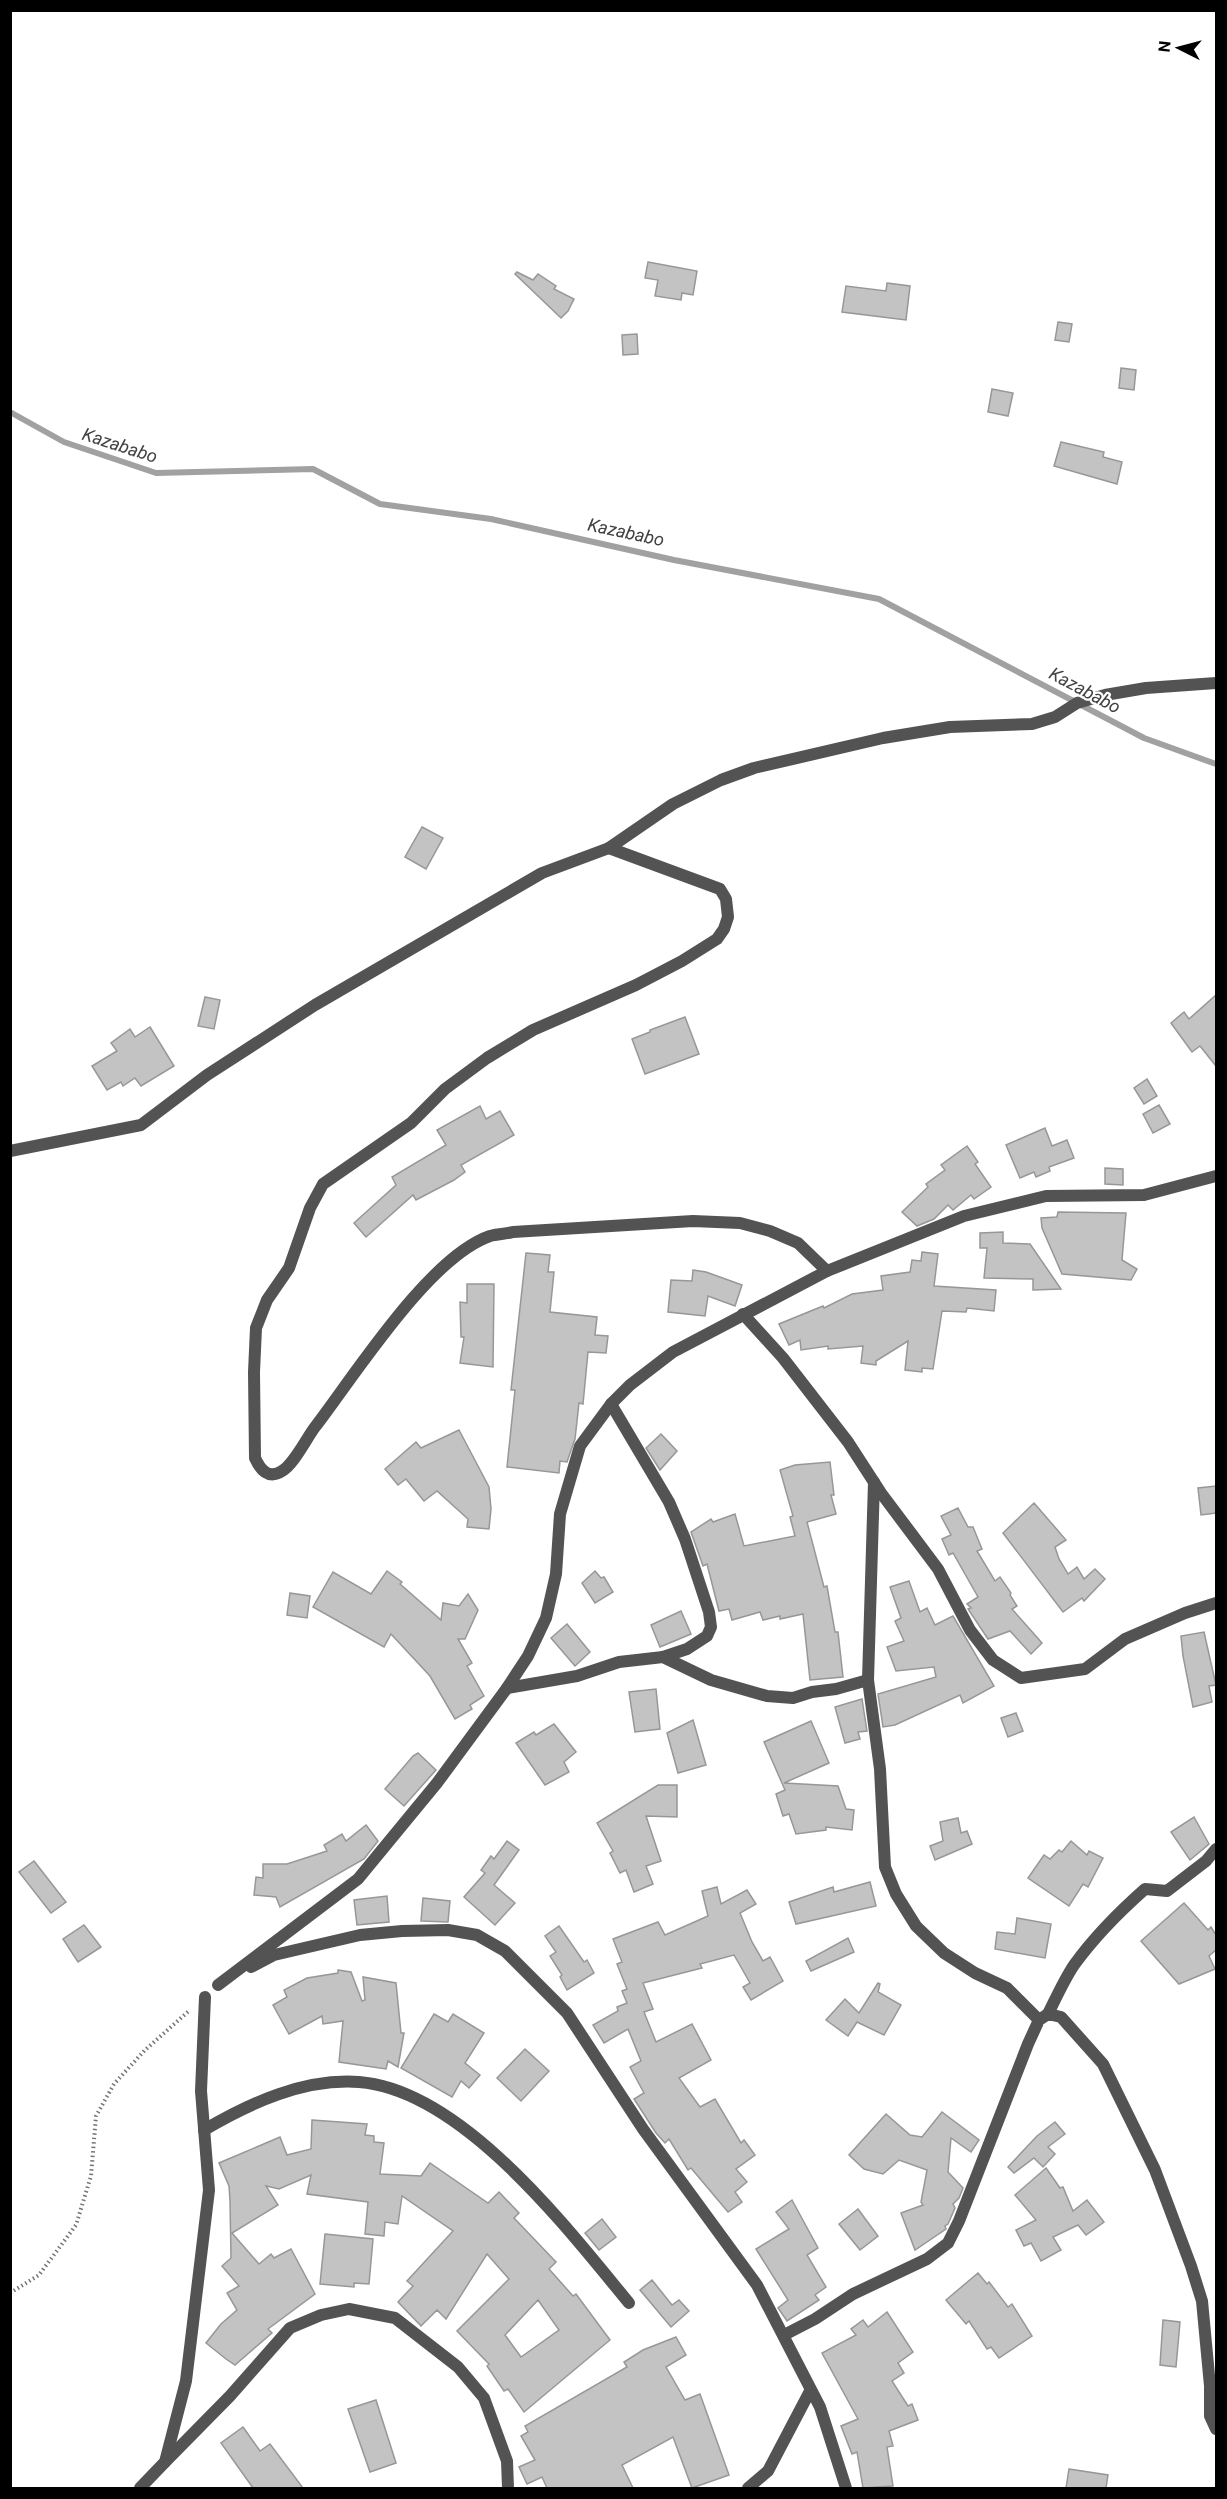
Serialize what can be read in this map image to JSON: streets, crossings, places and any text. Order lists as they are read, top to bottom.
{
  "water": ["Kazababo"],
  "north": "left"
}
